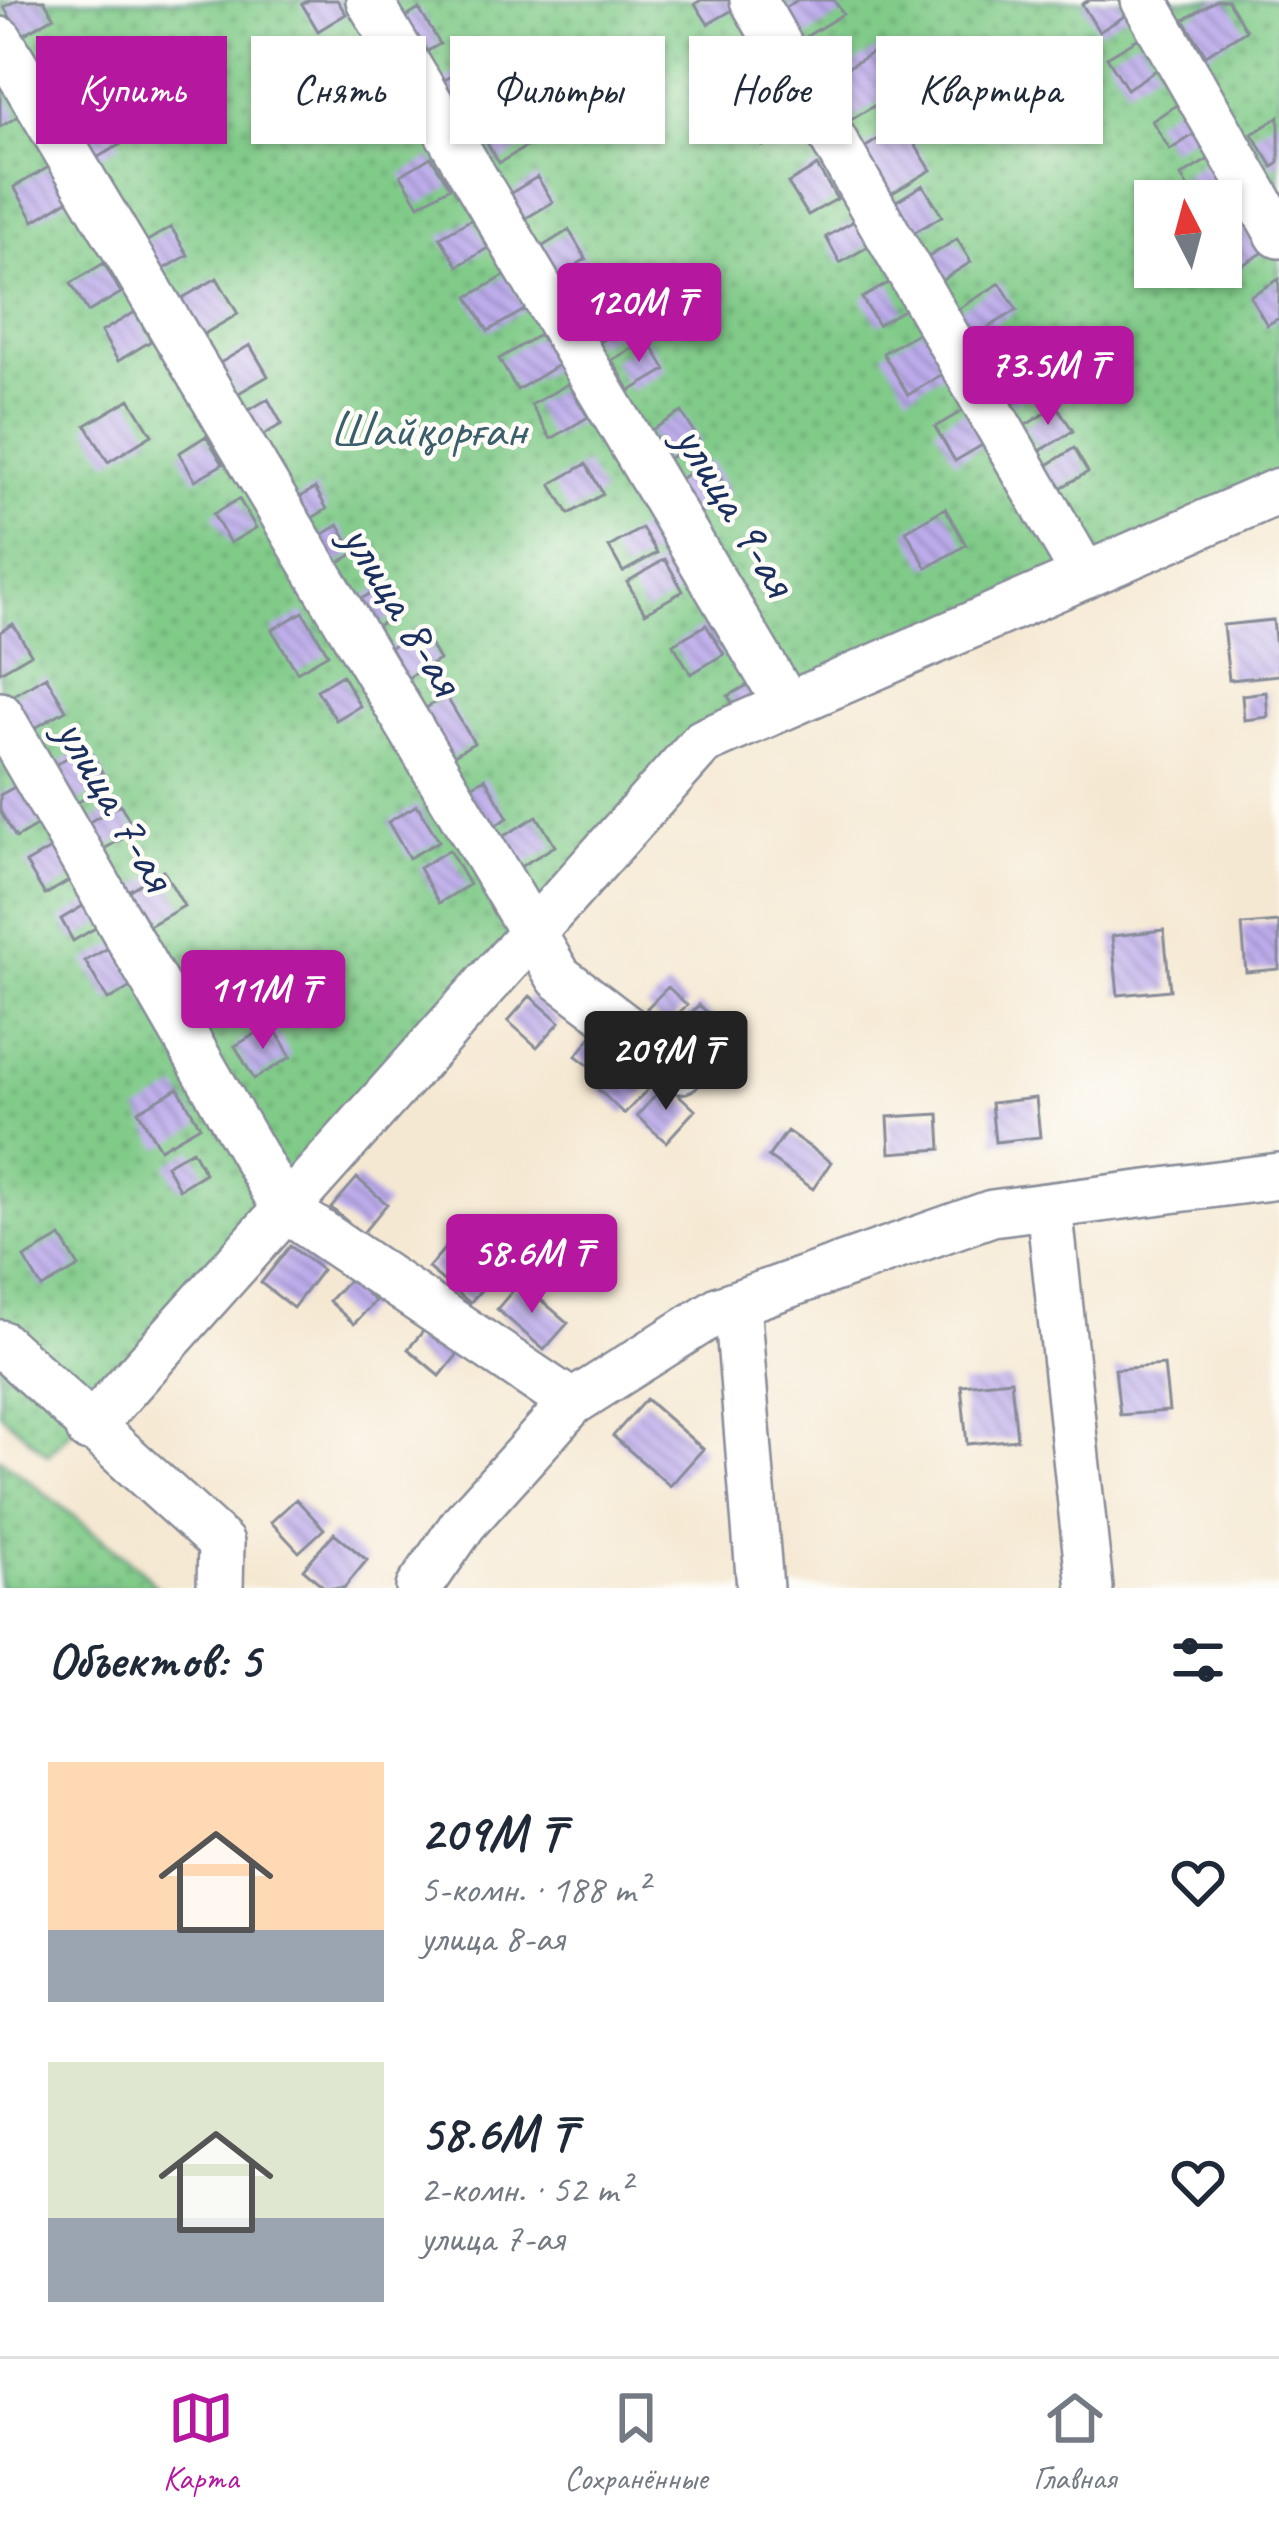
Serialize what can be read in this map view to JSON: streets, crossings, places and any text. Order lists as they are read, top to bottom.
{
  "streets": {
    "street": ["улица 9-ая", "улица 8-ая", "улица 7-ая"]
  },
  "parks": ["Шайқорған"],
  "north": "top",
  "page": {
    "chip": [
      "Купить",
      "Снять",
      "Фильтры",
      "Новое",
      "Квартира"
    ],
    "price": [
      "120M ₸",
      "73.5M ₸",
      "111M ₸",
      "209M ₸",
      "58.6M ₸"
    ],
    "heading": "Объектов: 5",
    "list": [
      {
        "name": "209M ₸",
        "note": "5-комн. · 188 m² · улица 8-ая"
      },
      {
        "name": "58.6M ₸",
        "note": "2-комн. · 52 m² · улица 7-ая"
      }
    ],
    "tabs": ["Карта", "Сохранённые", "Главная"]
  }
}
